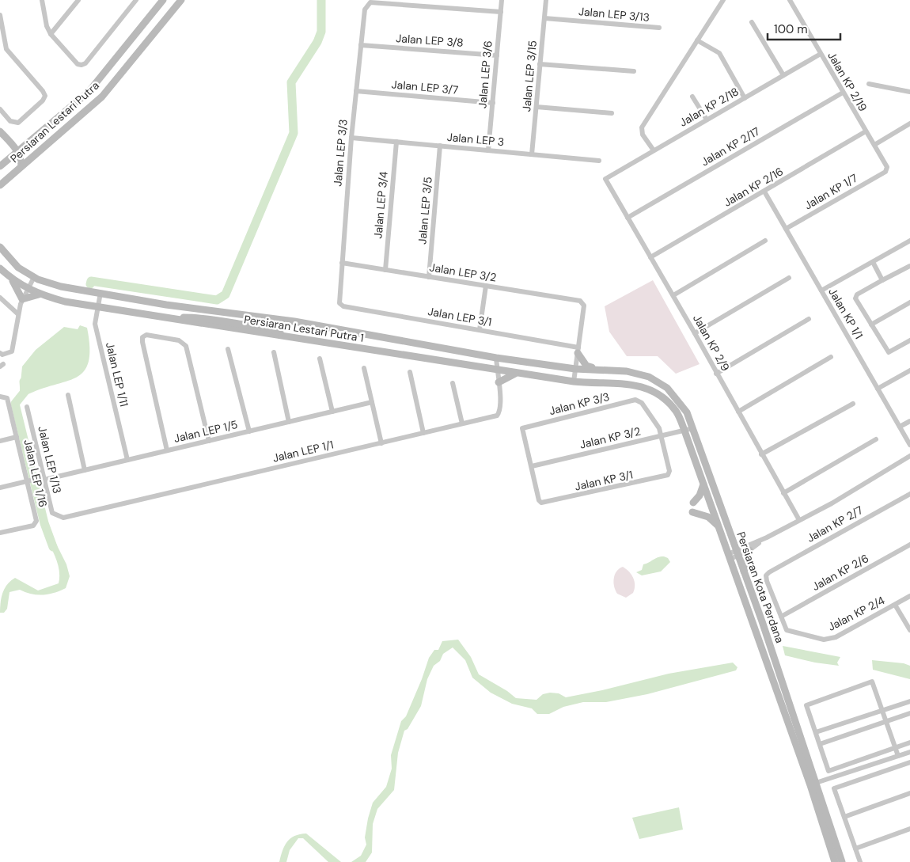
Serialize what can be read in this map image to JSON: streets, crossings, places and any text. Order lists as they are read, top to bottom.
{
  "streets": {
    "street": [
      "Jalan LEP 3/13",
      "Jalan LEP 3/8",
      "Jalan LEP 3/6",
      "Jalan LEP 3/15",
      "Jalan KP 2/19",
      "Jalan LEP 3/7",
      "Jalan KP 2/18",
      "Persiaran Lestari Putra",
      "Jalan LEP 3",
      "Jalan KP 2/17",
      "Jalan LEP 3/3",
      "Jalan KP 2/16",
      "Jalan KP 1/7",
      "Jalan LEP 3/4",
      "Jalan LEP 3/5",
      "Jalan LEP 3/2",
      "Jalan KP 1/1",
      "Jalan LEP 3/1",
      "Persiaran Lestari Putra 1",
      "Jalan KP 2/9",
      "Jalan LEP 1/11",
      "Jalan KP 3/3",
      "Jalan LEP 1/5",
      "Jalan KP 3/2",
      "Jalan LEP 1/1",
      "Jalan LEP 1/13",
      "Jalan LEP 1/16",
      "Jalan KP 3/1",
      "Jalan KP 2/7",
      "Jalan KP 2/6",
      "Persiaran Kota Perdana",
      "Jalan KP 2/4"
    ]
  },
  "crossings": [
    ["Jalan LEP 3/13", "Jalan LEP 3/15"],
    ["Jalan LEP 3/8", "Jalan LEP 3/6"],
    ["Jalan LEP 3/8", "Jalan LEP 3/3"],
    ["Jalan LEP 3/6", "Jalan LEP 3/7"],
    ["Jalan LEP 3/6", "Jalan LEP 3"],
    ["Jalan LEP 3/6", "Jalan LEP 3/3"],
    ["Jalan LEP 3/15", "Jalan LEP 3"],
    ["Jalan KP 2/19", "Jalan KP 2/18"],
    ["Jalan KP 2/19", "Jalan KP 2/17"],
    ["Jalan KP 2/19", "Jalan KP 2/16"],
    ["Jalan KP 2/19", "Jalan KP 1/7"],
    ["Jalan LEP 3/7", "Jalan LEP 3/3"],
    ["Jalan KP 2/18", "Jalan KP 2/9"],
    ["Jalan LEP 3", "Jalan LEP 3/3"],
    ["Jalan LEP 3", "Jalan LEP 3/4"],
    ["Jalan LEP 3", "Jalan LEP 3/5"],
    ["Jalan KP 2/17", "Jalan KP 2/9"],
    ["Jalan LEP 3/3", "Jalan LEP 3/2"],
    ["Jalan LEP 3/3", "Jalan LEP 3/1"],
    ["Jalan KP 2/16", "Jalan KP 1/1"],
    ["Jalan KP 2/16", "Jalan KP 2/9"],
    ["Jalan KP 1/7", "Jalan KP 1/1"],
    ["Jalan LEP 3/4", "Jalan LEP 3/2"],
    ["Jalan LEP 3/5", "Jalan LEP 3/2"],
    ["Jalan LEP 3/2", "Jalan LEP 3/1"],
    ["Persiaran Lestari Putra 1", "Jalan LEP 1/11"],
    ["Persiaran Lestari Putra 1", "Jalan LEP 1/1"],
    ["Persiaran Lestari Putra 1", "Persiaran Kota Perdana"],
    ["Jalan LEP 1/11", "Jalan LEP 1/5"],
    ["Jalan KP 3/3", "Jalan KP 3/2"],
    ["Jalan KP 3/3", "Jalan KP 3/1"],
    ["Jalan LEP 1/5", "Jalan LEP 1/13"],
    ["Jalan LEP 1/5", "Jalan LEP 1/16"],
    ["Jalan KP 3/2", "Jalan KP 3/1"],
    ["Jalan KP 3/2", "Persiaran Kota Perdana"],
    ["Jalan LEP 1/1", "Jalan LEP 1/13"],
    ["Jalan KP 2/7", "Jalan KP 2/6"],
    ["Jalan KP 2/7", "Jalan KP 2/4"],
    ["Jalan KP 2/6", "Jalan KP 2/4"]
  ],
  "scale_bar": "100 m"
}
